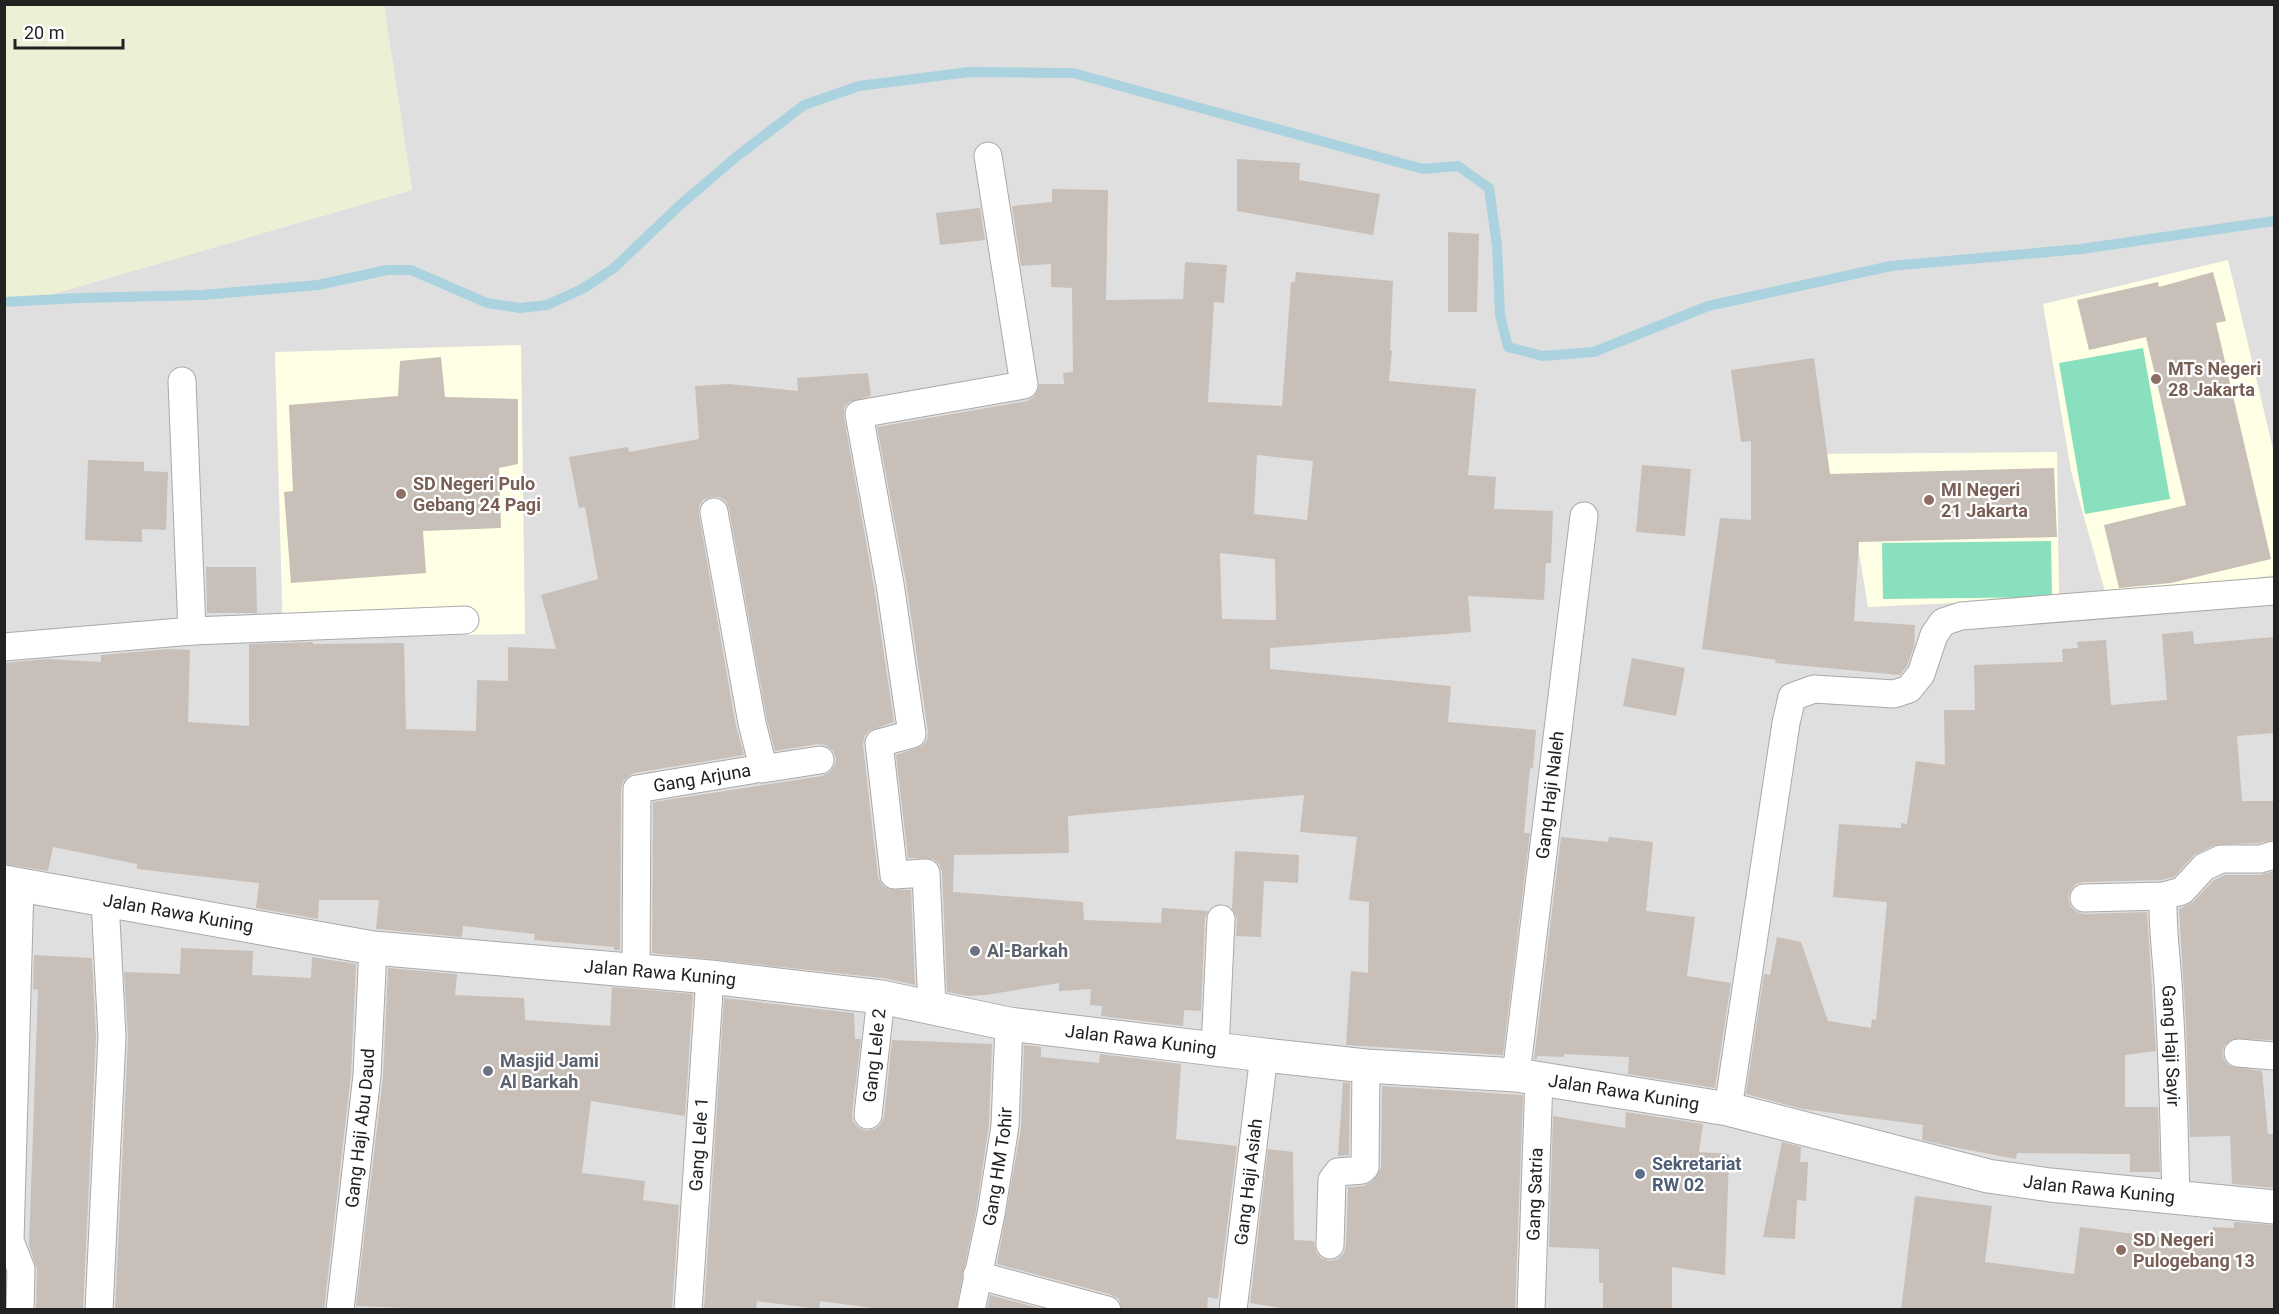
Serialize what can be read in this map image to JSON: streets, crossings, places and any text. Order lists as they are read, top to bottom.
{
  "streets": {
    "street": [
      "Gang Arjuna",
      "Gang Haji Naleh",
      "Jalan Rawa Kuning",
      "Gang Haji Sayir",
      "Gang Lele 2",
      "Gang Haji Abu Daud",
      "Gang Lele 1",
      "Gang HM Tohir",
      "Gang Haji Asiah",
      "Gang Satria"
    ]
  },
  "crossings": [
    ["Gang Arjuna", "Jalan Rawa Kuning"],
    ["Gang Haji Naleh", "Jalan Rawa Kuning"],
    ["Gang Haji Naleh", "Gang Satria"],
    ["Jalan Rawa Kuning", "Gang Haji Sayir"],
    ["Jalan Rawa Kuning", "Gang Lele 2"],
    ["Jalan Rawa Kuning", "Gang Haji Abu Daud"],
    ["Jalan Rawa Kuning", "Gang Lele 1"],
    ["Jalan Rawa Kuning", "Gang HM Tohir"],
    ["Jalan Rawa Kuning", "Gang Haji Asiah"],
    ["Jalan Rawa Kuning", "Gang Satria"]
  ],
  "places": [
    "MTs Negeri 28 Jakarta",
    "SD Negeri Pulo Gebang 24 Pagi",
    "MI Negeri 21 Jakarta",
    "Al-Barkah",
    "Masjid Jami Al Barkah",
    "Sekretariat RW 02",
    "SD Negeri Pulogebang 13"
  ],
  "scale_bar": "20 m"
}
